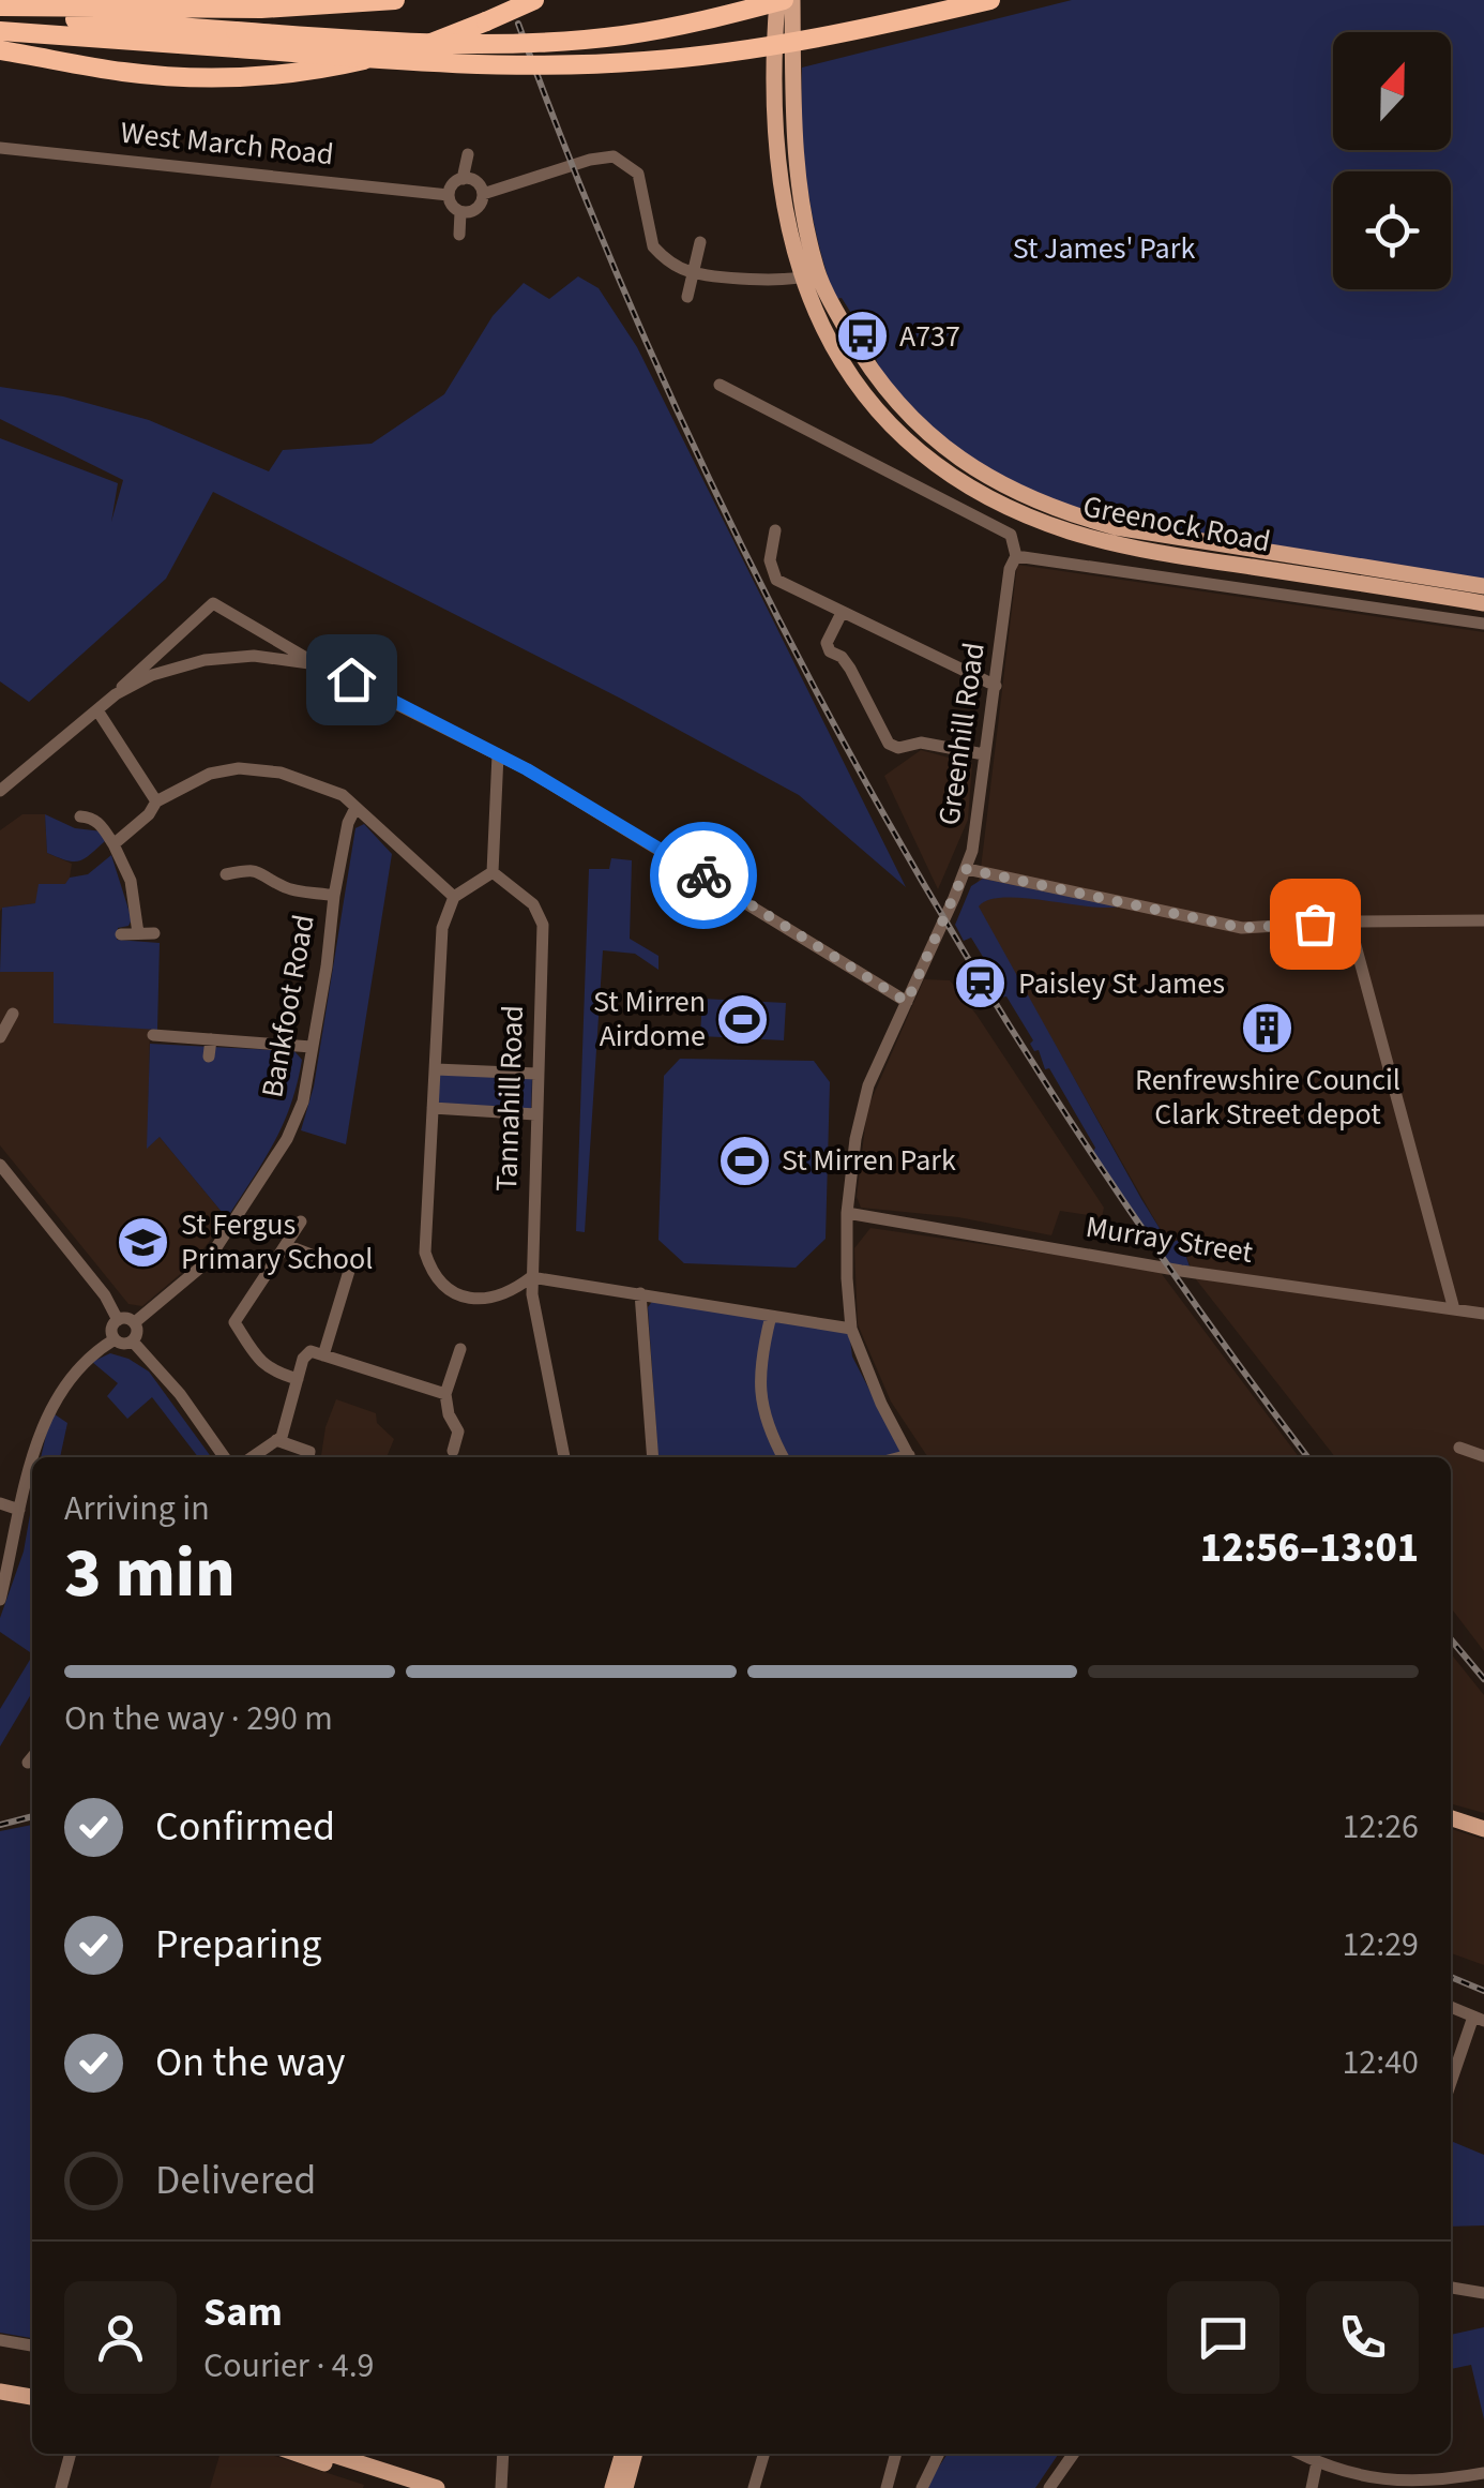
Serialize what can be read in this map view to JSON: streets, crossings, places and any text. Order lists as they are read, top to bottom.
{
  "streets": {
    "main road": ["Greenock Road"],
    "street": [
      "West March Road",
      "Greenhill Road",
      "Bankfoot Road",
      "Tannahill Road",
      "Murray Street"
    ]
  },
  "crossings": [
    ["Greenhill Road", "Murray Street"]
  ],
  "parks": ["St James' Park"],
  "places": {
    "bus stop": ["A737"],
    "station": ["Paisley St James"],
    "sports": ["St Mirren Airdome", "St Mirren Park"],
    "building": ["Renfrewshire Council Clark Street depot"],
    "school or university": ["St Fergus Primary School"]
  },
  "north": "top",
  "page": {
    "heading": ["3 min", "Arriving in", "12:56–13:01"],
    "panel": ["Sam", "Courier · 4.9"],
    "bar": "On the way · 290 m",
    "list": [
      ["Confirmed", "12:26"],
      ["Preparing", "12:29"],
      ["On the way", "12:40"],
      "Delivered"
    ]
  }
}
